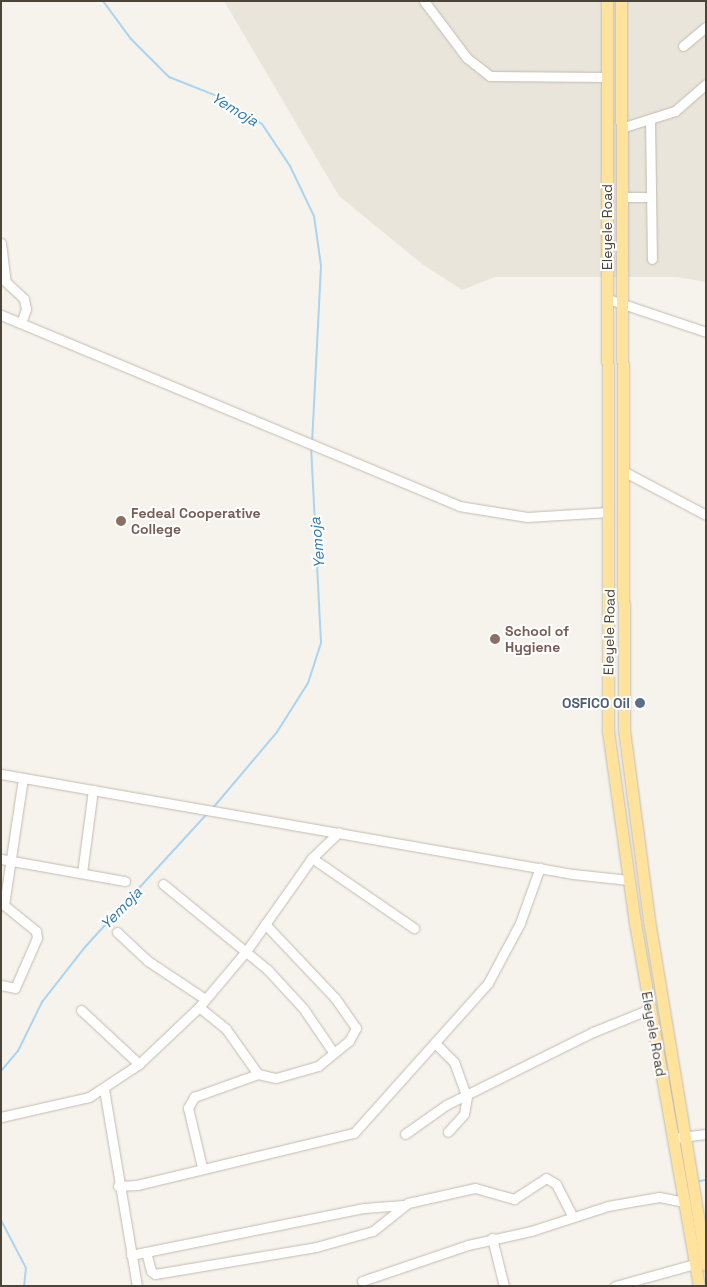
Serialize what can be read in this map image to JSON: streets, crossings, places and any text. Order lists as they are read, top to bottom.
{
  "streets": {
    "main road": ["Eleyele Road"]
  },
  "water": ["Yemoja"],
  "places": ["Fedeal Cooperative College", "School of Hygiene", "OSFICO Oil"]
}
